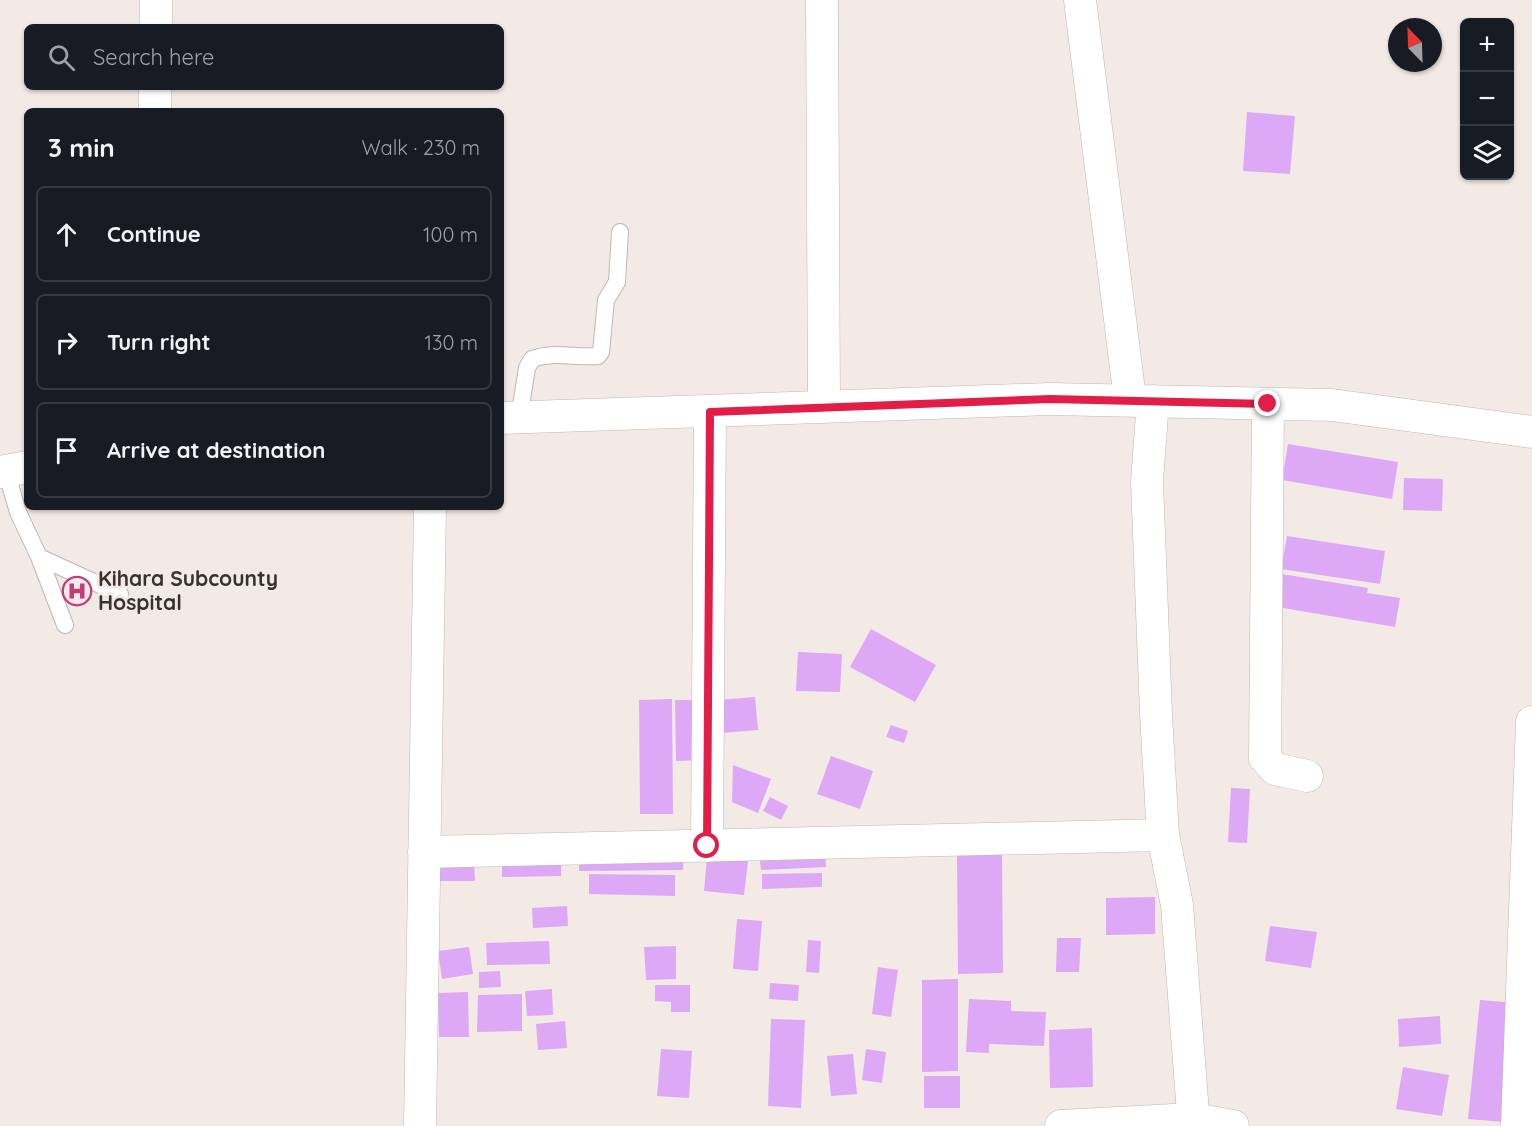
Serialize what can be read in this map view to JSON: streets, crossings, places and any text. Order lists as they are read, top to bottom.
{
  "places": {
    "hospital": ["Kihara Subcounty Hospital"]
  },
  "north": "top left",
  "page": {
    "map_buttons": ["+", "−"],
    "search": "Search here",
    "heading": ["3 min", "Walk · 230 m"],
    "list": [
      ["Continue", "100 m"],
      ["Turn right", "130 m"],
      "Arrive at destination"
    ]
  }
}
